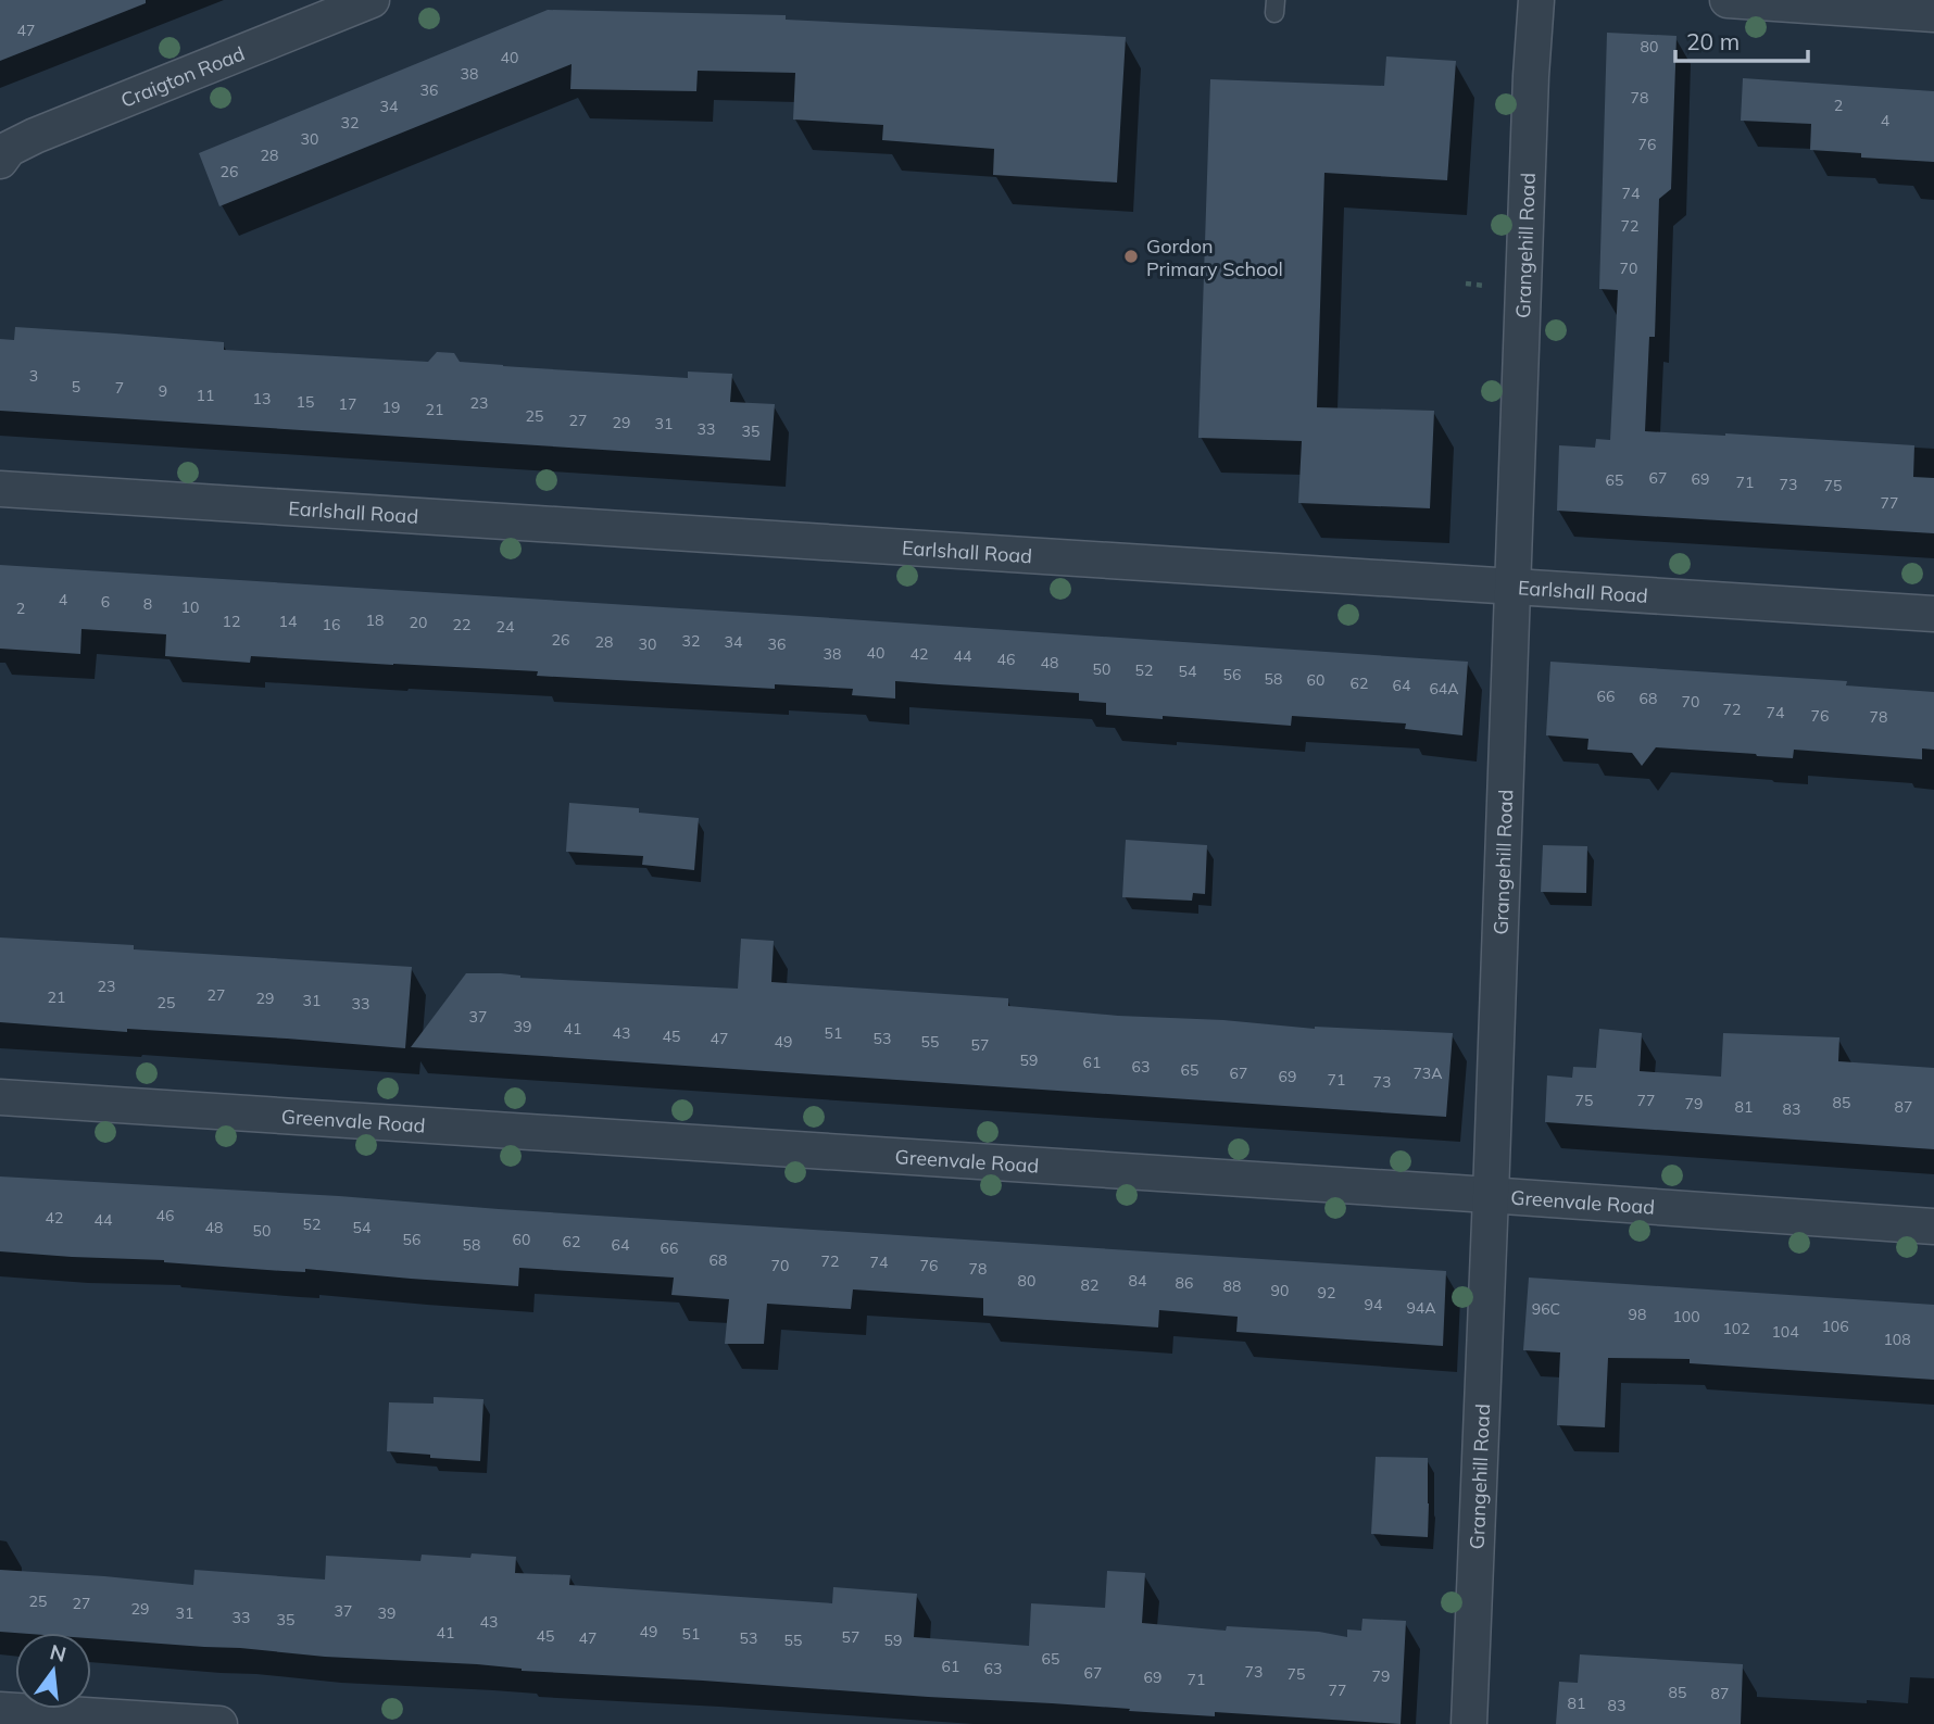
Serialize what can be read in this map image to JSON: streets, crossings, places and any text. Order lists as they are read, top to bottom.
{
  "streets": {
    "street": [
      "Craigton Road",
      "Grangehill Road",
      "Earlshall Road",
      "Greenvale Road"
    ]
  },
  "crossings": [
    ["Grangehill Road", "Earlshall Road"],
    ["Grangehill Road", "Greenvale Road"]
  ],
  "places": ["Gordon Primary School"],
  "house_numbers": [
    "47",
    "80",
    "40",
    "38",
    "36",
    "78",
    "2",
    "34",
    "4",
    "32",
    "30",
    "76",
    "28",
    "26",
    "74",
    "72",
    "70",
    "3",
    "5",
    "7",
    "9",
    "11",
    "13",
    "15",
    "23",
    "17",
    "19",
    "21",
    "25",
    "27",
    "29",
    "31",
    "33",
    "35",
    "67",
    "69",
    "65",
    "71",
    "73",
    "75",
    "77",
    "4",
    "6",
    "8",
    "10",
    "2",
    "18",
    "12",
    "14",
    "20",
    "16",
    "22",
    "24",
    "26",
    "32",
    "28",
    "34",
    "30",
    "36",
    "40",
    "38",
    "42",
    "44",
    "46",
    "48",
    "50",
    "52",
    "54",
    "56",
    "58",
    "60",
    "62",
    "64",
    "64A",
    "66",
    "68",
    "70",
    "72",
    "74",
    "76",
    "78",
    "23",
    "27",
    "21",
    "29",
    "31",
    "25",
    "33",
    "37",
    "39",
    "41",
    "43",
    "51",
    "45",
    "47",
    "53",
    "49",
    "55",
    "57",
    "59",
    "61",
    "63",
    "65",
    "67",
    "73A",
    "69",
    "71",
    "73",
    "75",
    "77",
    "85",
    "79",
    "81",
    "87",
    "83",
    "46",
    "42",
    "44",
    "52",
    "48",
    "54",
    "50",
    "56",
    "60",
    "62",
    "58",
    "64",
    "66",
    "68",
    "72",
    "74",
    "70",
    "76",
    "78",
    "80",
    "84",
    "86",
    "82",
    "88",
    "90",
    "92",
    "94",
    "94A",
    "96C",
    "98",
    "100",
    "106",
    "102",
    "104",
    "108",
    "25",
    "27",
    "29",
    "37",
    "31",
    "39",
    "33",
    "35",
    "43",
    "49",
    "41",
    "51",
    "45",
    "57",
    "47",
    "53",
    "55",
    "59",
    "65",
    "61",
    "63",
    "73",
    "67",
    "75",
    "79",
    "69",
    "71",
    "77",
    "85",
    "87",
    "81",
    "83"
  ],
  "scale_bar": "20 m",
  "north": "top"
}
